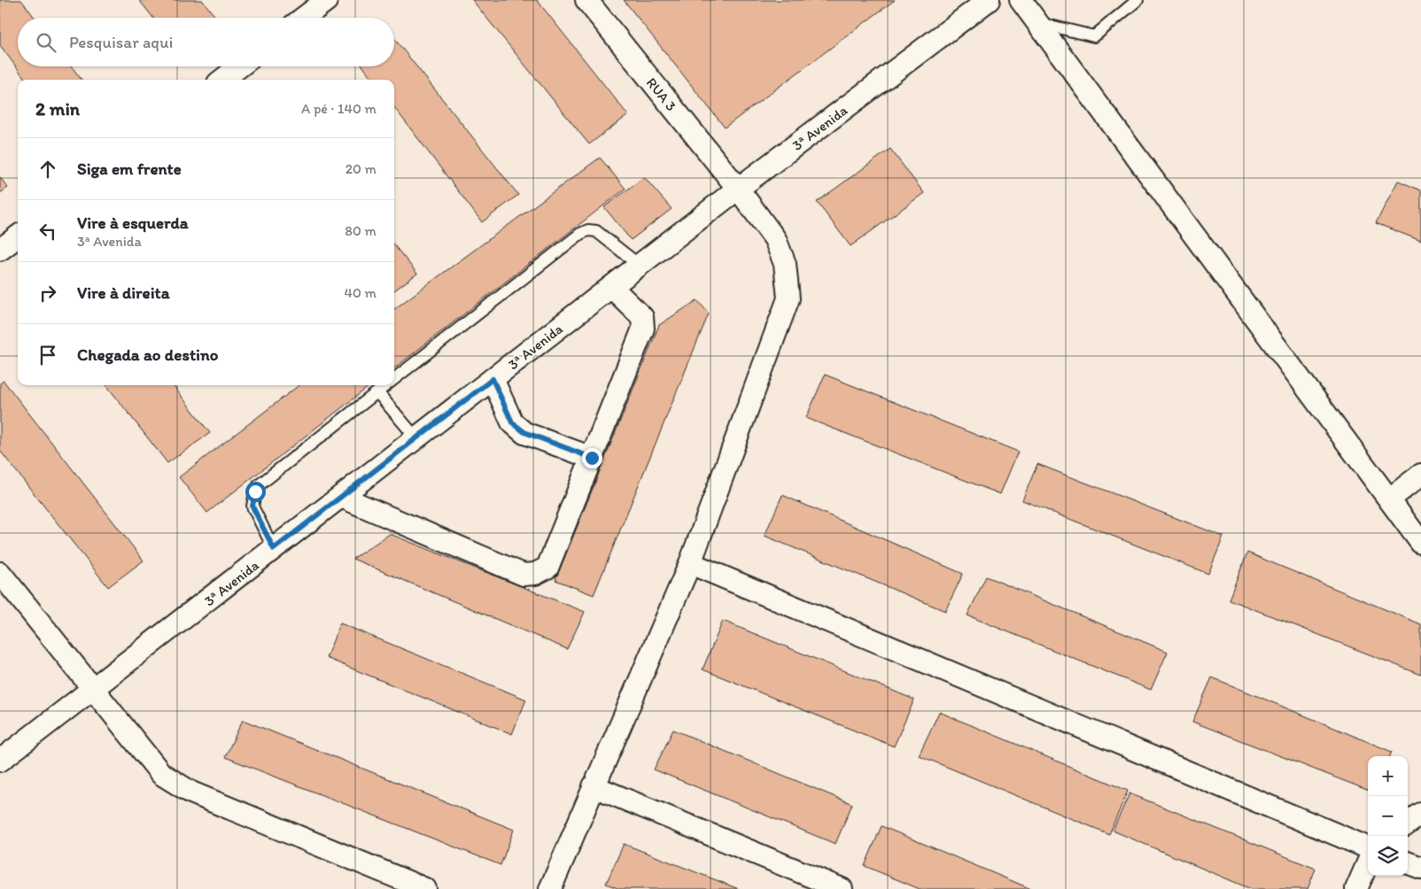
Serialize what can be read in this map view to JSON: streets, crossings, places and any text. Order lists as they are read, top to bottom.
{
  "streets": {
    "street": ["RUA 3", "3ª Avenida"]
  },
  "crossings": [
    ["RUA 3", "3ª Avenida"]
  ],
  "page": {
    "search": "Pesquisar aqui",
    "heading": ["2 min", "A pé · 140 m"],
    "list": [
      ["Siga em frente", "20 m"],
      ["Vire à esquerda", "3ª Avenida", "80 m"],
      ["Vire à direita", "40 m"],
      "Chegada ao destino"
    ],
    "map_buttons": ["+", "−"]
  }
}
